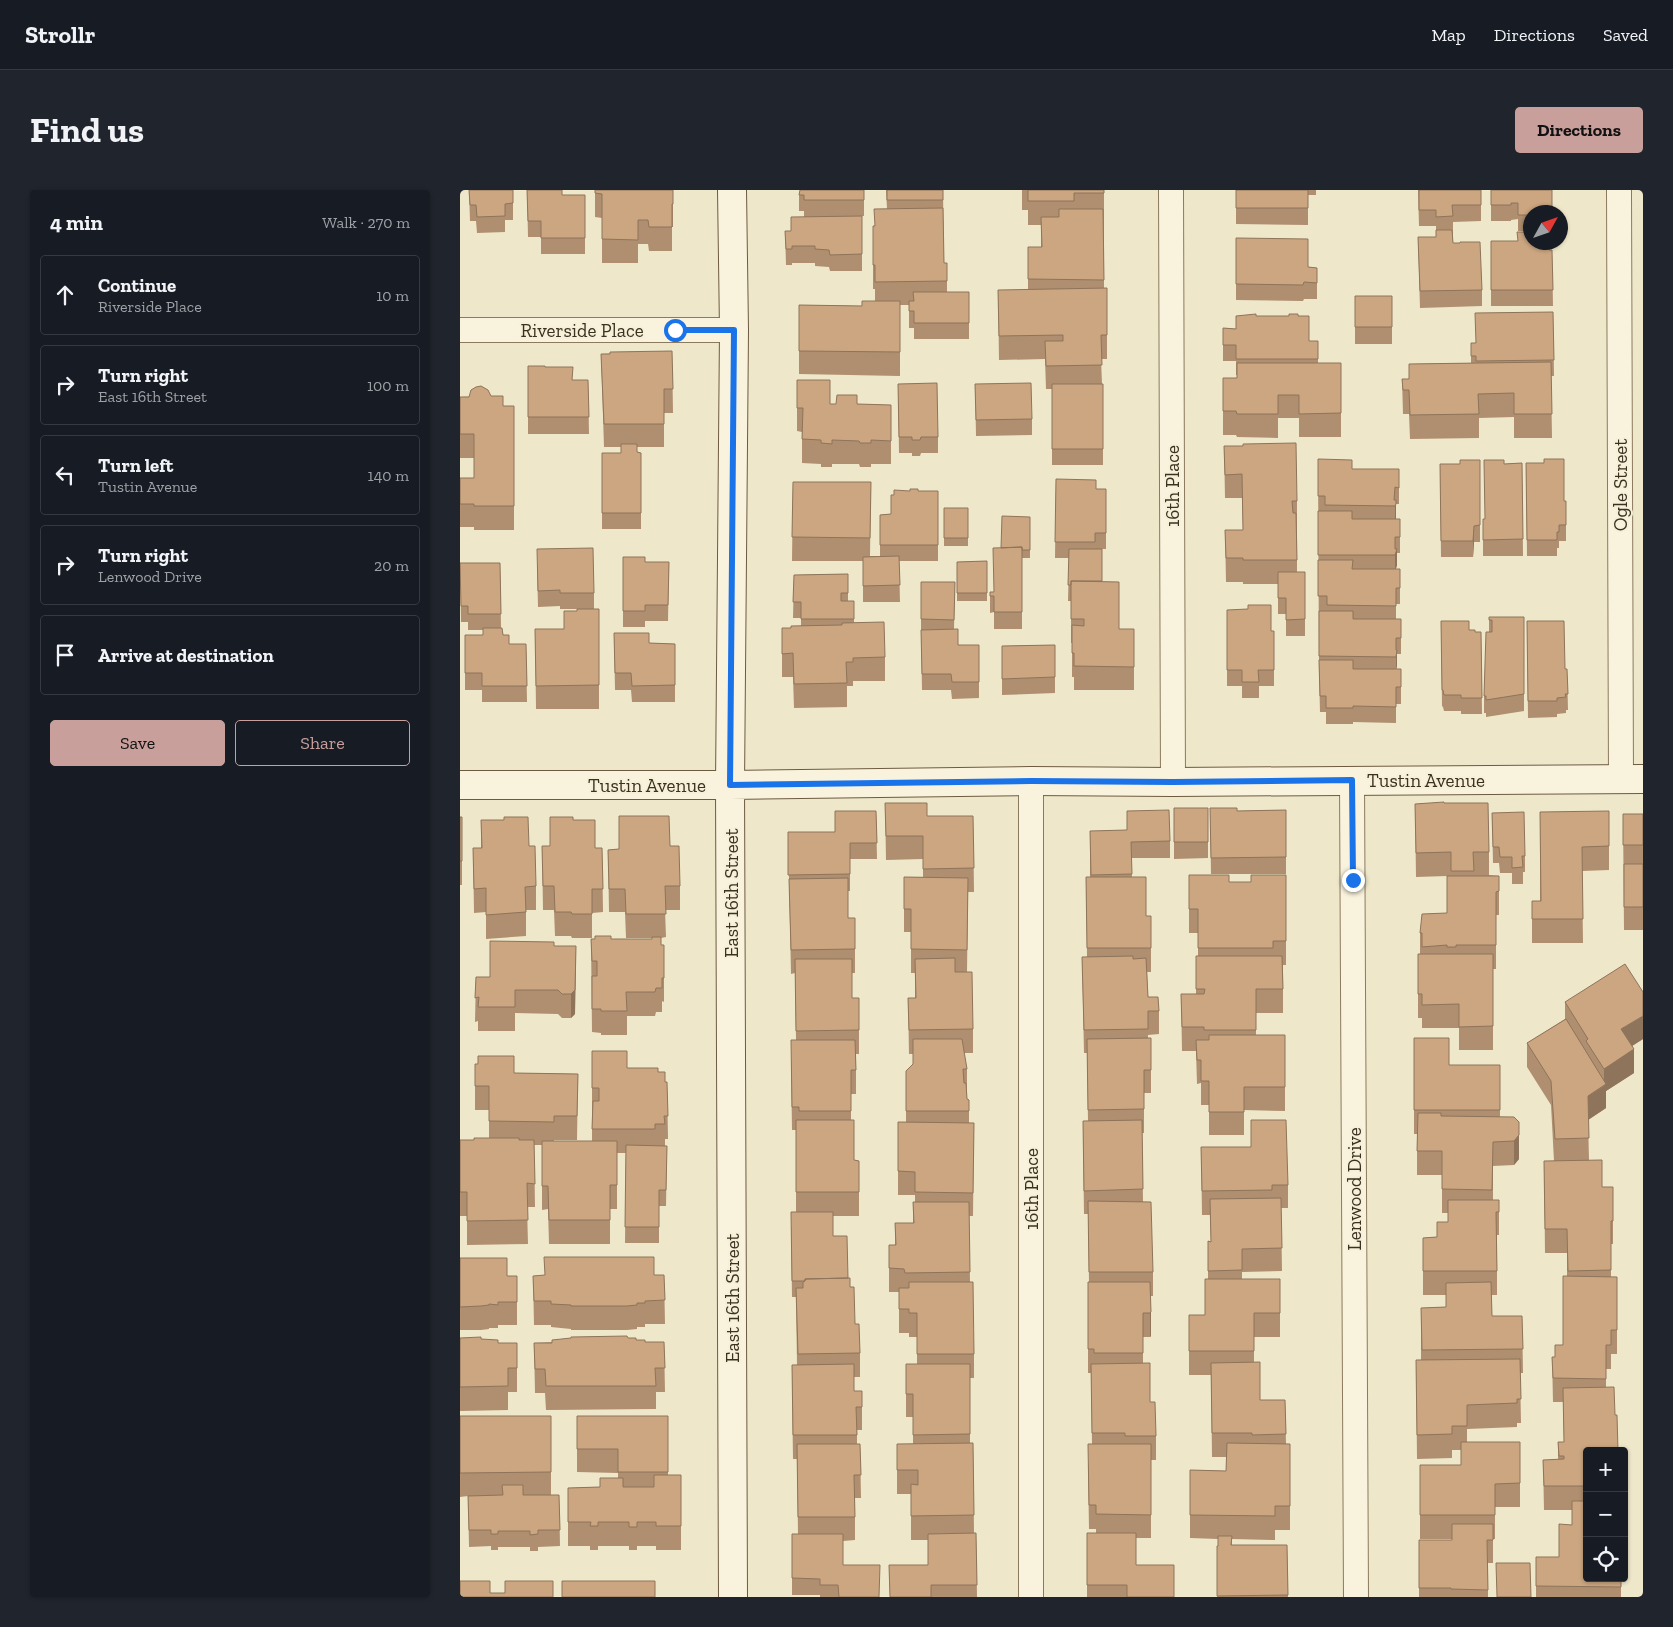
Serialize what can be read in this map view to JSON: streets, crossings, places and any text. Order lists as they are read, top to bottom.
{
  "streets": {
    "street": [
      "Riverside Place",
      "Ogle Street",
      "16th Place",
      "Tustin Avenue",
      "East 16th Street",
      "Lenwood Drive"
    ]
  },
  "crossings": [
    ["Riverside Place", "East 16th Street"],
    ["Ogle Street", "Tustin Avenue"],
    ["16th Place", "Tustin Avenue"],
    ["Tustin Avenue", "East 16th Street"],
    ["Tustin Avenue", "Lenwood Drive"]
  ],
  "north": "top right",
  "page": {
    "header": "Strollr",
    "nav": ["Map", "Directions", "Saved"],
    "buttons": [
      "Directions",
      ["Save", "Share"]
    ],
    "title": "Find us",
    "heading": ["4 min", "Walk · 270 m"],
    "list": [
      ["Continue", "Riverside Place", "10 m"],
      ["Turn right", "East 16th Street", "100 m"],
      ["Turn left", "Tustin Avenue", "140 m"],
      ["Turn right", "Lenwood Drive", "20 m"],
      "Arrive at destination"
    ],
    "map_buttons": ["+", "−"]
  }
}
